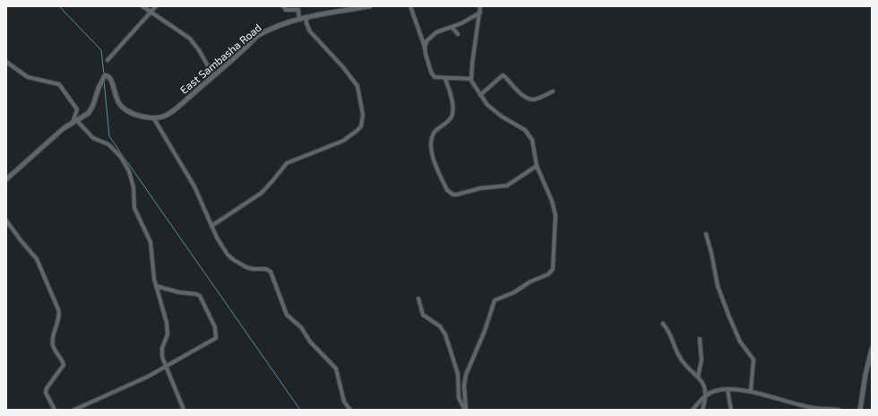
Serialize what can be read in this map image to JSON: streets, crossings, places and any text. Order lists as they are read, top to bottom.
{
  "streets": {
    "street": ["East Sambasha Road"]
  }
}
